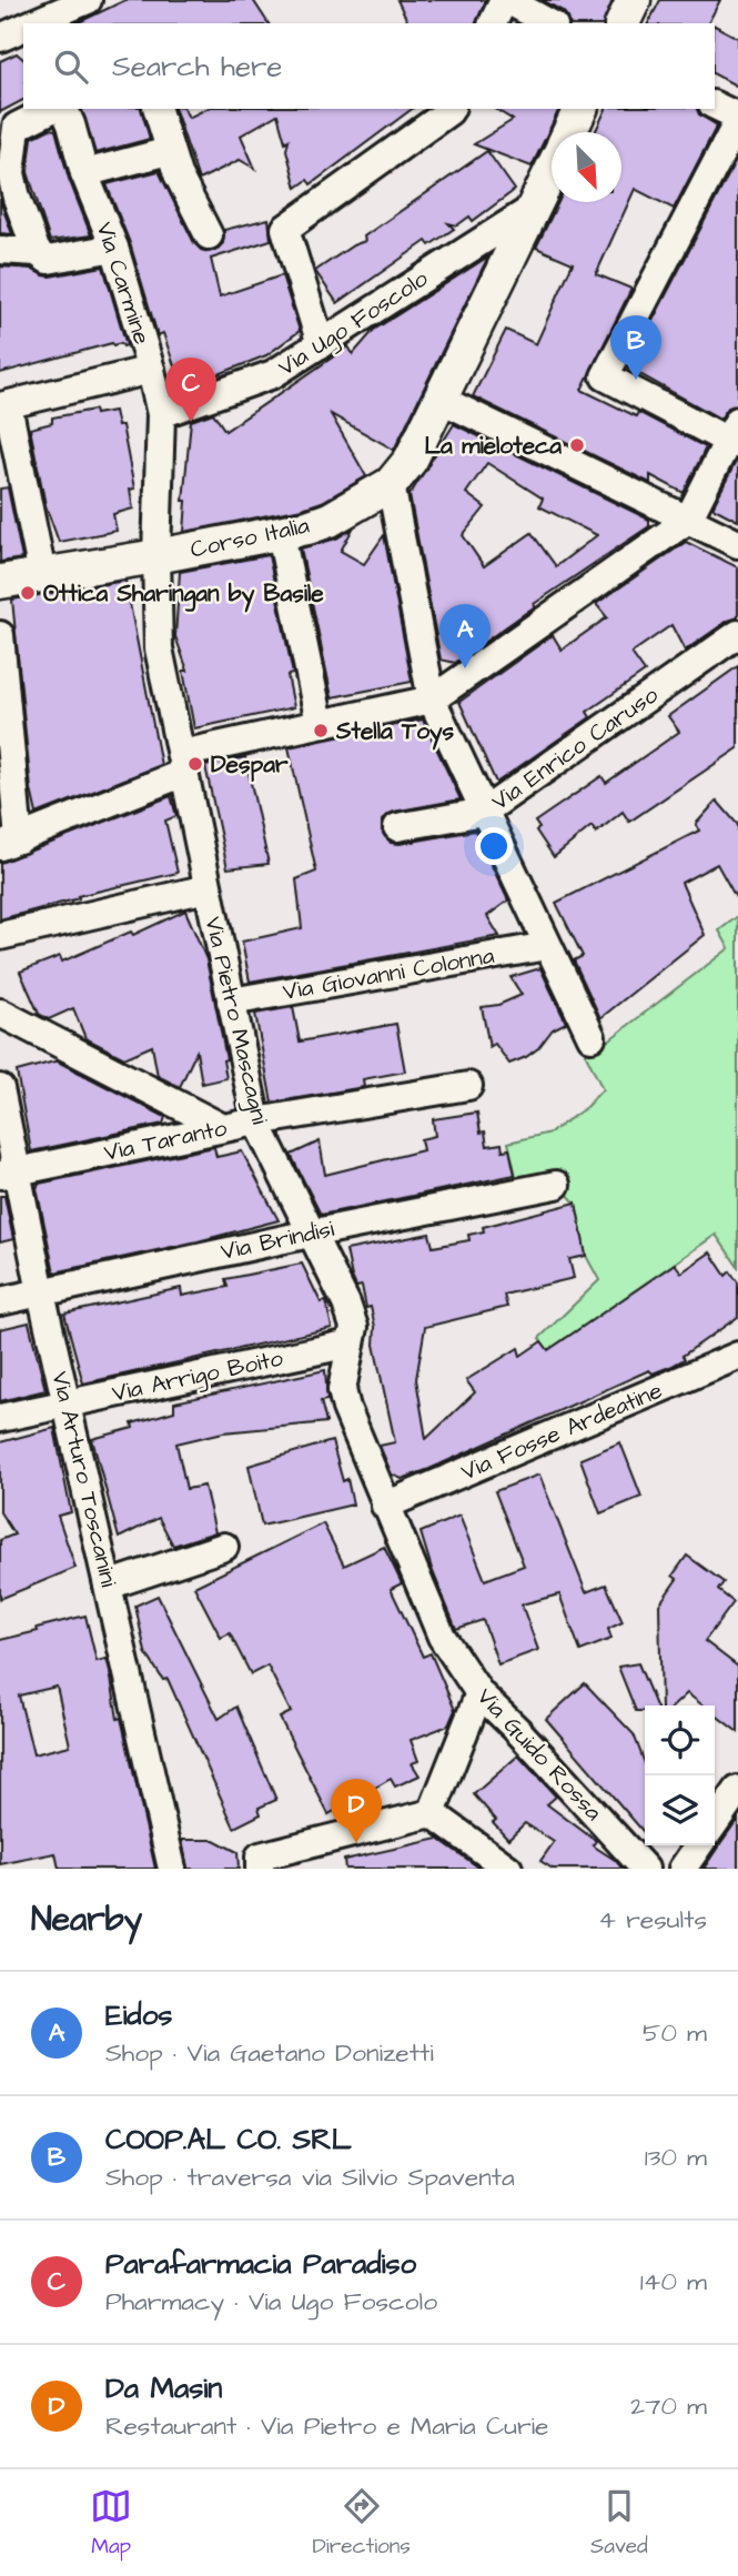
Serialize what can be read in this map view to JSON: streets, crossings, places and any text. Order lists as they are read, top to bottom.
{
  "streets": {
    "main road": ["Corso Italia"],
    "street": [
      "Via Carmine",
      "Via Ugo Foscolo",
      "Via Enrico Caruso",
      "Via Giovanni Colonna",
      "Via Pietro Mascagni",
      "Via Taranto",
      "Via Brindisi",
      "Via Arrigo Boito",
      "Via Fosse Ardeatine",
      "Via Arturo Toscanini",
      "Via Guido Rossa"
    ]
  },
  "crossings": [
    ["Via Carmine", "Via Ugo Foscolo"],
    ["Via Carmine", "Corso Italia"],
    ["Via Carmine", "Via Pietro Mascagni"],
    ["Via Ugo Foscolo", "Corso Italia"],
    ["Corso Italia", "Via Pietro Mascagni"],
    ["Via Giovanni Colonna", "Via Pietro Mascagni"],
    ["Via Pietro Mascagni", "Via Taranto"],
    ["Via Pietro Mascagni", "Via Brindisi"],
    ["Via Pietro Mascagni", "Via Arrigo Boito"],
    ["Via Pietro Mascagni", "Via Fosse Ardeatine"],
    ["Via Pietro Mascagni", "Via Guido Rossa"],
    ["Via Taranto", "Via Arturo Toscanini"],
    ["Via Brindisi", "Via Arturo Toscanini"],
    ["Via Arrigo Boito", "Via Arturo Toscanini"],
    ["Via Fosse Ardeatine", "Via Guido Rossa"]
  ],
  "places": [
    "La mieloteca",
    "Ottica Sharingan by Basile",
    "Stella Toys",
    "Despar"
  ],
  "north": "bottom right",
  "page": {
    "search": "Search here",
    "pins": [
      "B",
      "C",
      "A",
      "D"
    ],
    "heading": ["Nearby", "4 results"],
    "list": [
      {
        "mark": "A",
        "name": "Eidos",
        "note": "Shop · Via Gaetano Donizetti",
        "value": "50 m"
      },
      {
        "mark": "B",
        "name": "COOP.AL CO. SRL",
        "note": "Shop · traversa via Silvio Spaventa",
        "value": "130 m"
      },
      {
        "mark": "C",
        "name": "Parafarmacia Paradiso",
        "note": "Pharmacy · Via Ugo Foscolo",
        "value": "140 m"
      },
      {
        "mark": "D",
        "name": "Da Masin",
        "note": "Restaurant · Via Pietro e Maria Curie",
        "value": "270 m"
      }
    ],
    "nav": ["Map", "Directions", "Saved"]
  }
}
